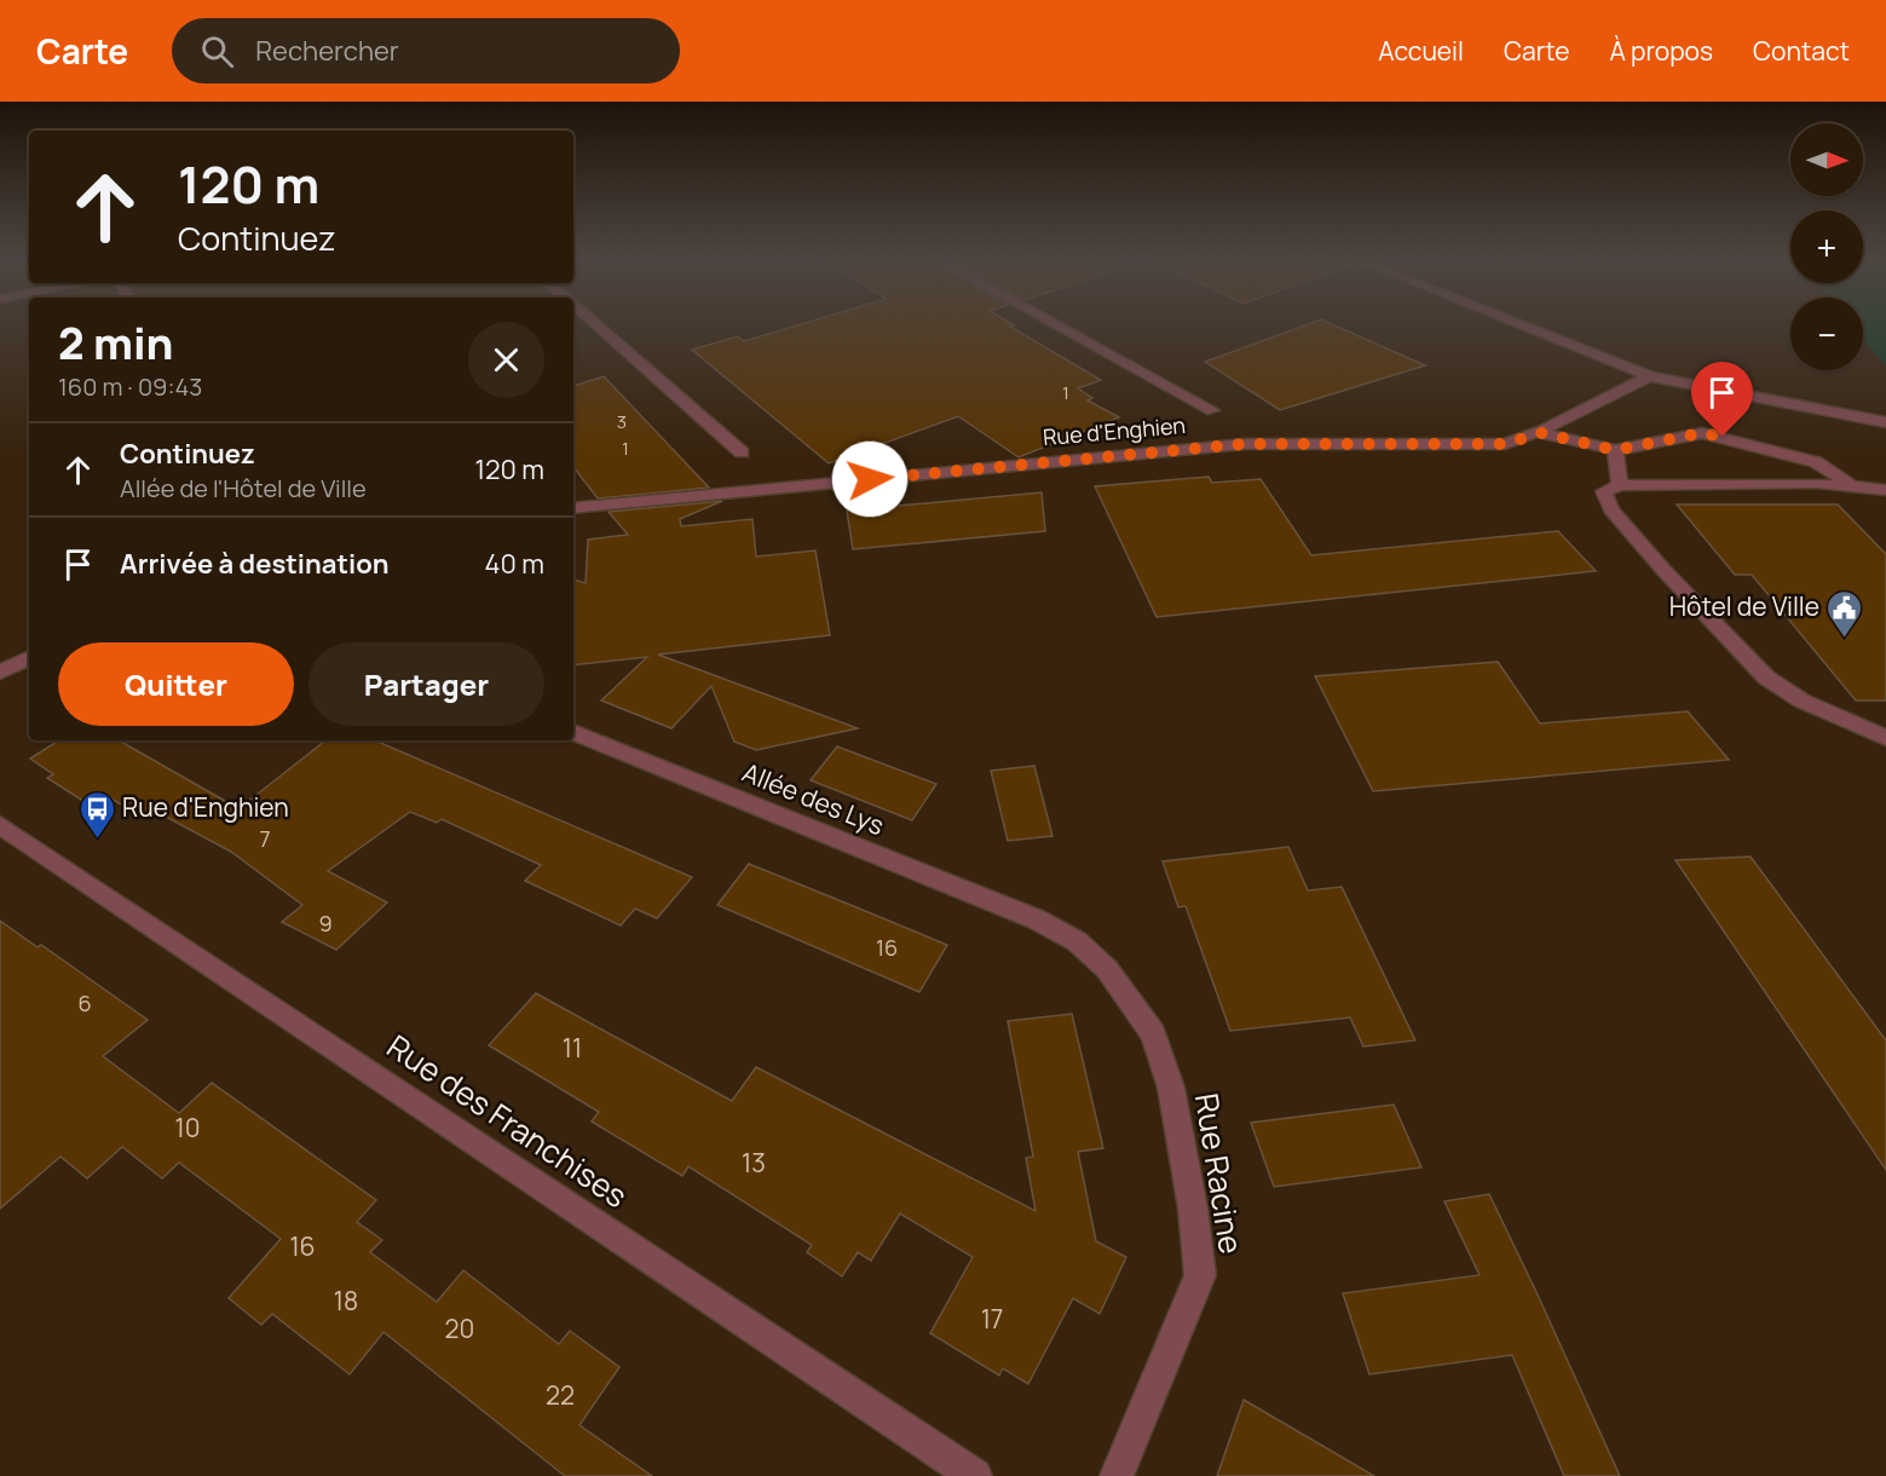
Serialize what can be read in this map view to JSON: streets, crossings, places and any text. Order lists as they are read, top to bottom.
{
  "streets": {
    "street": [
      "Rue d'Enghien",
      "Allée des Lys",
      "Rue des Franchises",
      "Rue Racine"
    ]
  },
  "crossings": [
    ["Allée des Lys", "Rue Racine"]
  ],
  "places": {
    "public building": ["Hôtel de Ville"],
    "bus stop": ["Rue d'Enghien"]
  },
  "house_numbers": [
    "1",
    "3",
    "1",
    "7",
    "9",
    "16",
    "6",
    "11",
    "10",
    "13",
    "16",
    "18",
    "17",
    "20",
    "22"
  ],
  "north": "right",
  "page": {
    "header": "Carte",
    "search": "Rechercher",
    "nav": [
      "Accueil",
      "Carte",
      "À propos",
      "Contact"
    ],
    "map_buttons": ["+", "−"],
    "turn": ["120 m", "Continuez"],
    "heading": ["2 min", "160 m · 09:43"],
    "list": [
      {
        "name": "Continuez",
        "note": "Allée de l'Hôtel de Ville",
        "value": "120 m"
      },
      {
        "name": "Arrivée à destination",
        "value": "40 m"
      }
    ],
    "buttons": ["Quitter", "Partager"]
  }
}
